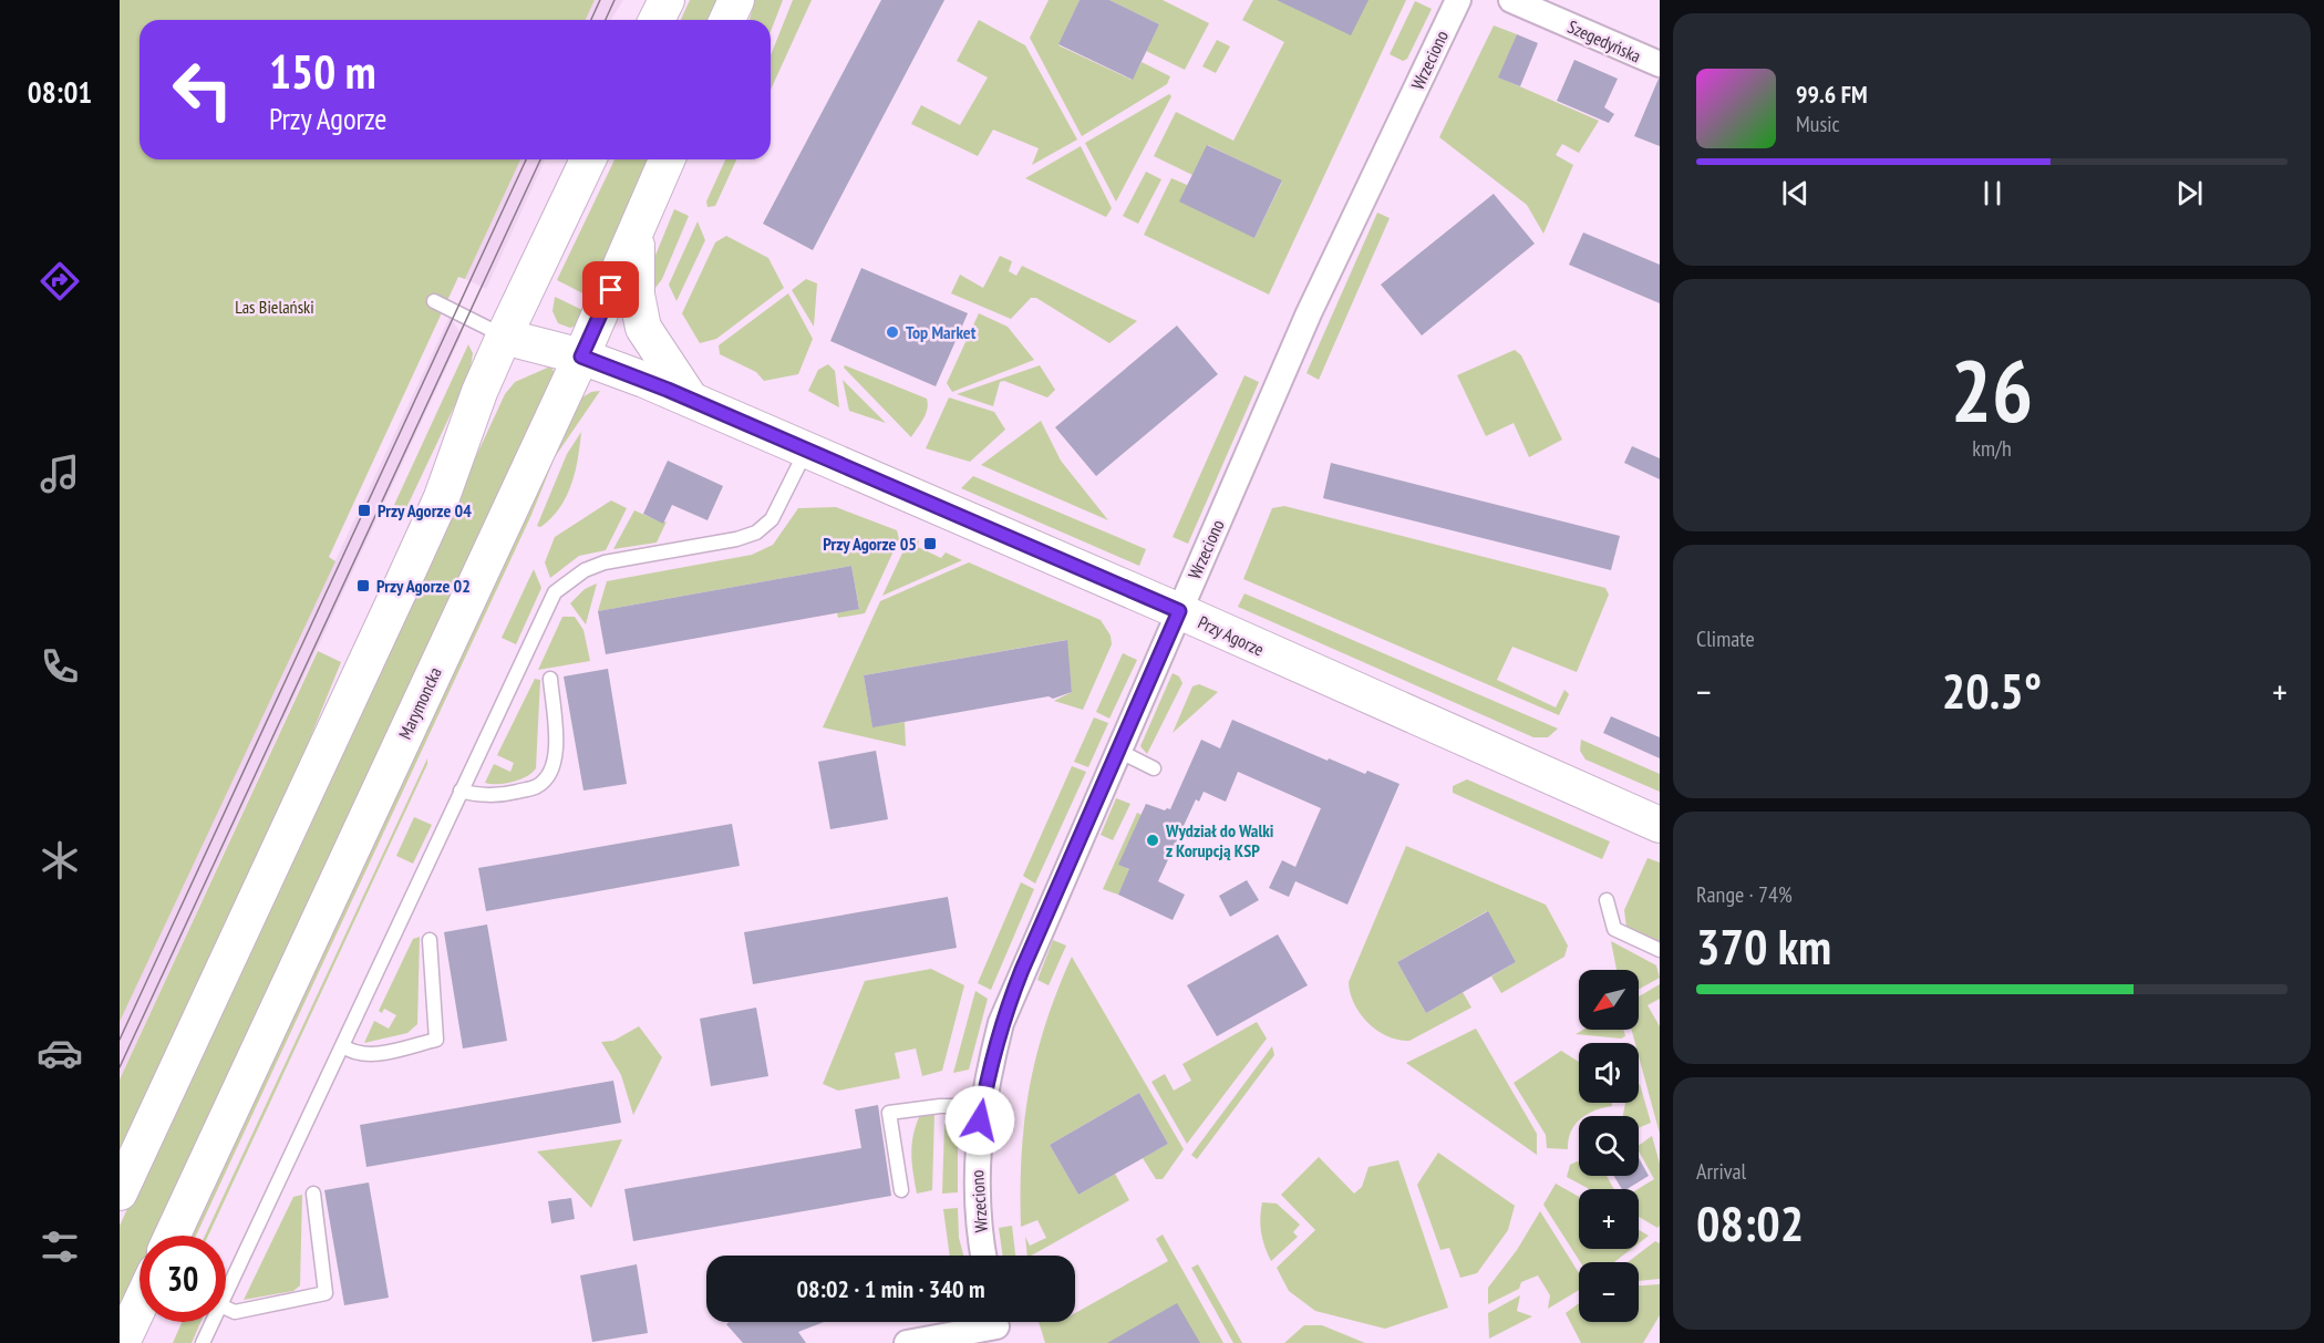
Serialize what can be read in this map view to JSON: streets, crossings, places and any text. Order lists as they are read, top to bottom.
{
  "streets": {
    "main road": ["Przy Agorze", "Marymoncka"],
    "street": ["Szegedyńska", "Wrzeciono"]
  },
  "crossings": [
    ["Wrzeciono", "Przy Agorze"],
    ["Przy Agorze", "Marymoncka"]
  ],
  "parks": ["Las Bielański"],
  "places": {
    "other": ["Top Market", "Wydział do Walki z Korupcją KSP"],
    "transit": ["Przy Agorze 04", "Przy Agorze 05", "Przy Agorze 02"]
  },
  "north": "bottom left",
  "page": {
    "tabs": "08:01",
    "turn": ["150 m", "Przy Agorze"],
    "song": ["99.6 FM", "Music"],
    "tile": [
      ["26", "km/h"],
      "Climate",
      ["Range · 74%", "370 km"],
      ["Arrival", "08:02"]
    ],
    "heat": ["−", "20.5°", "+"],
    "map_buttons": ["+", "−"],
    "limit": "30",
    "trip": "08:02 · 1 min · 340 m"
  }
}
